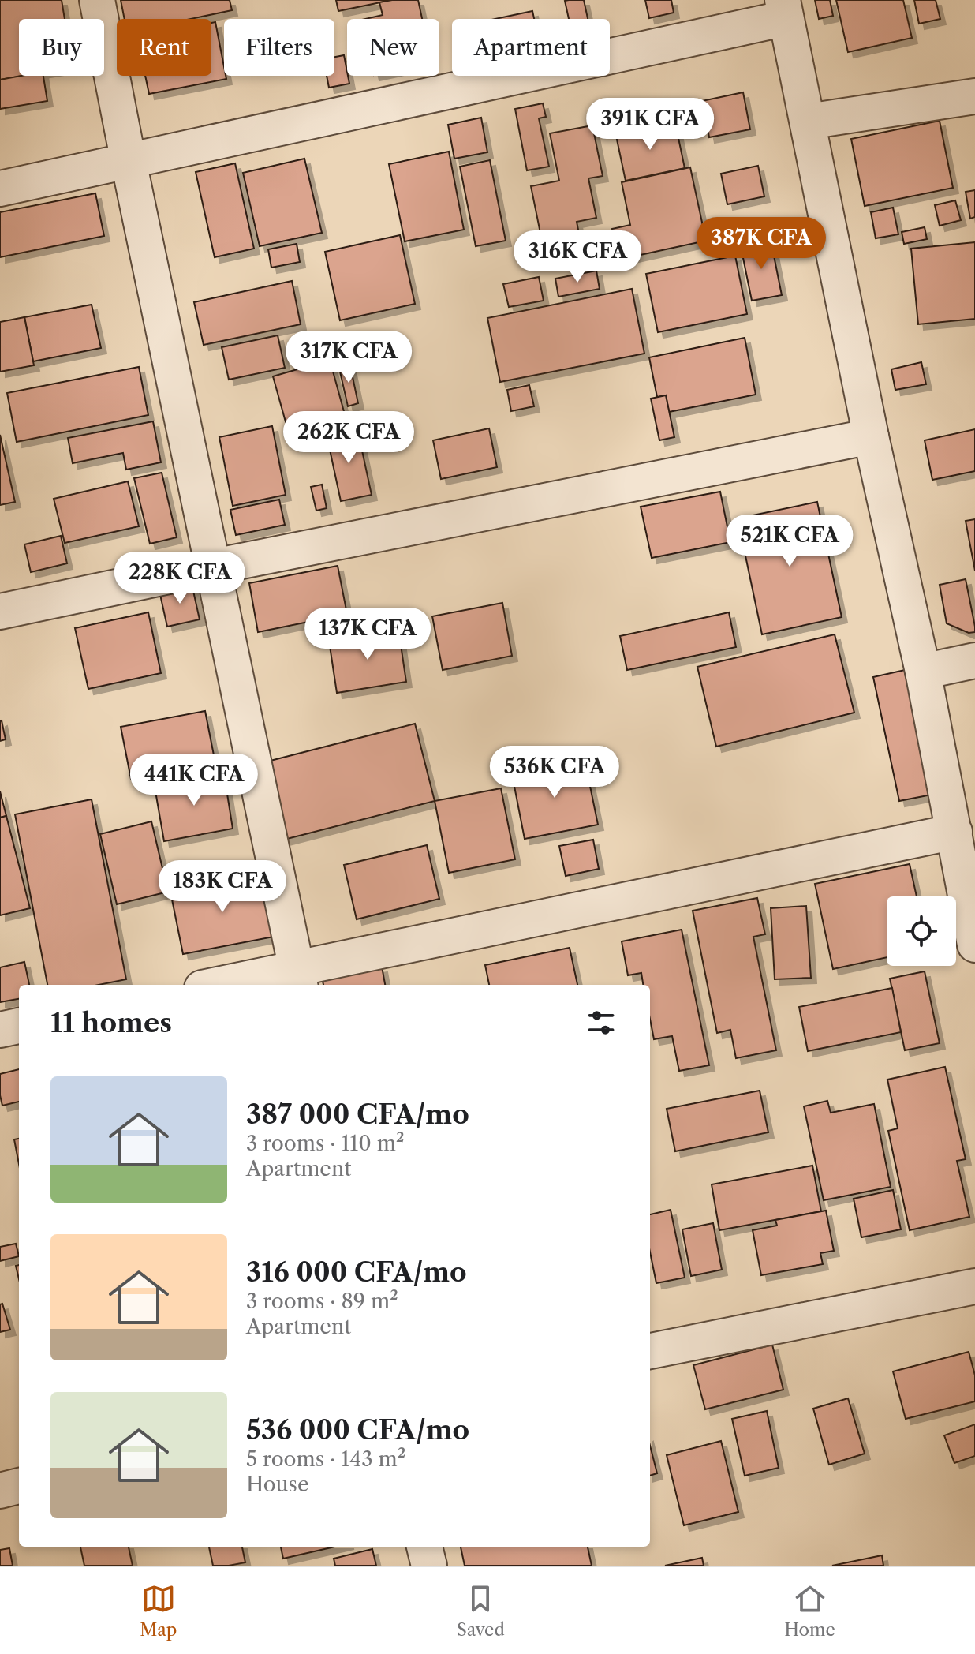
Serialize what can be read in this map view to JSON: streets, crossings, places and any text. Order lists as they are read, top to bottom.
{
  "page": {
    "chip": [
      "Buy",
      "Rent",
      "Filters",
      "New",
      "Apartment"
    ],
    "price": [
      "391K CFA",
      "387K CFA",
      "316K CFA",
      "317K CFA",
      "262K CFA",
      "521K CFA",
      "228K CFA",
      "137K CFA",
      "536K CFA",
      "441K CFA",
      "183K CFA"
    ],
    "heading": "11 homes",
    "list": [
      {
        "name": "387 000 CFA/mo",
        "note": "3 rooms · 110 m² · Apartment"
      },
      {
        "name": "316 000 CFA/mo",
        "note": "3 rooms · 89 m² · Apartment"
      },
      {
        "name": "536 000 CFA/mo",
        "note": "5 rooms · 143 m² · House"
      }
    ],
    "tabs": ["Map", "Saved", "Home"]
  }
}
